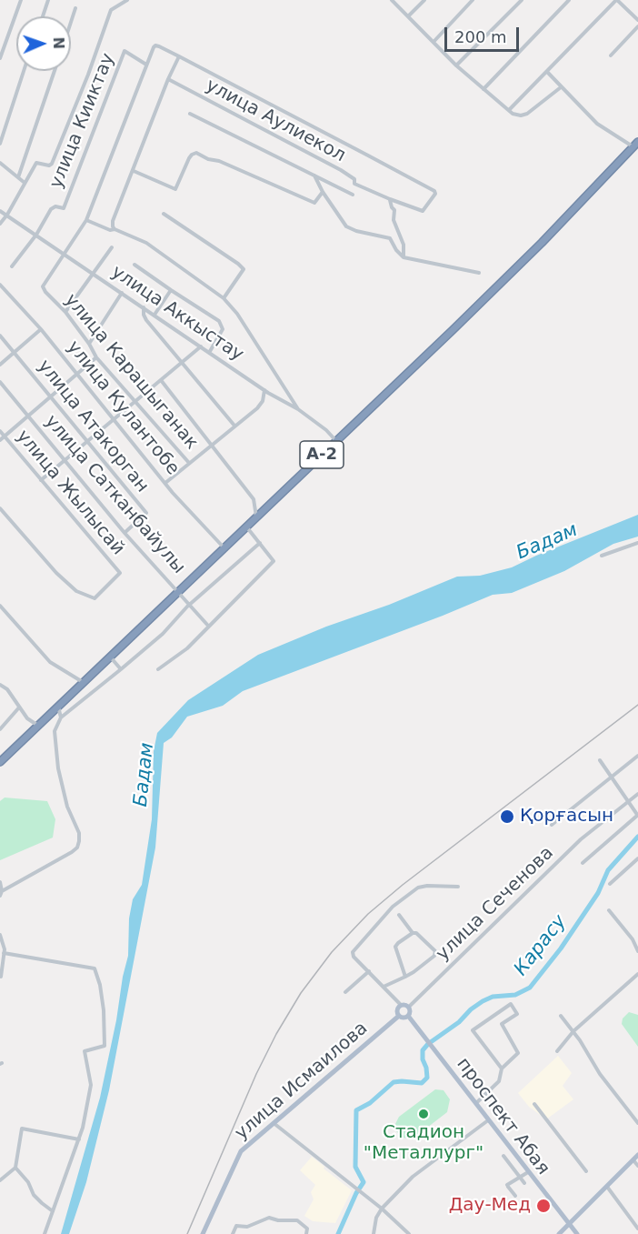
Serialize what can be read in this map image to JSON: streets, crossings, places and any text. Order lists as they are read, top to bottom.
{
  "streets": {
    "highway": ["A-2"],
    "main road": ["улица Исмаилова", "проспект Абая"],
    "street": [
      "улица Кииктау",
      "улица Аулиекол",
      "улица Аккыстау",
      "улица Карашыганак",
      "улица Кулантобе",
      "улица Атакорган",
      "улица Жылысай",
      "улица Сатканбайулы",
      "улица Сеченова"
    ]
  },
  "crossings": [
    ["улица Кииктау", "улица Аккыстау"],
    ["улица Кииктау", "улица Карашыганак"],
    ["улица Аккыстау", "улица Карашыганак"],
    ["улица Аккыстау", "A-2"],
    ["улица Кулантобе", "A-2"],
    ["улица Атакорган", "улица Сатканбайулы"],
    ["A-2", "улица Сатканбайулы"],
    ["улица Сеченова", "улица Исмаилова"],
    ["улица Сеченова", "проспект Абая"],
    ["улица Исмаилова", "проспект Абая"]
  ],
  "water": ["Бадам", "Карасу"],
  "places": ["Қорғасын", "Стадион \"Металлург\"", "Дау-Мед"],
  "scale_bar": "200 m",
  "north": "right"
}
